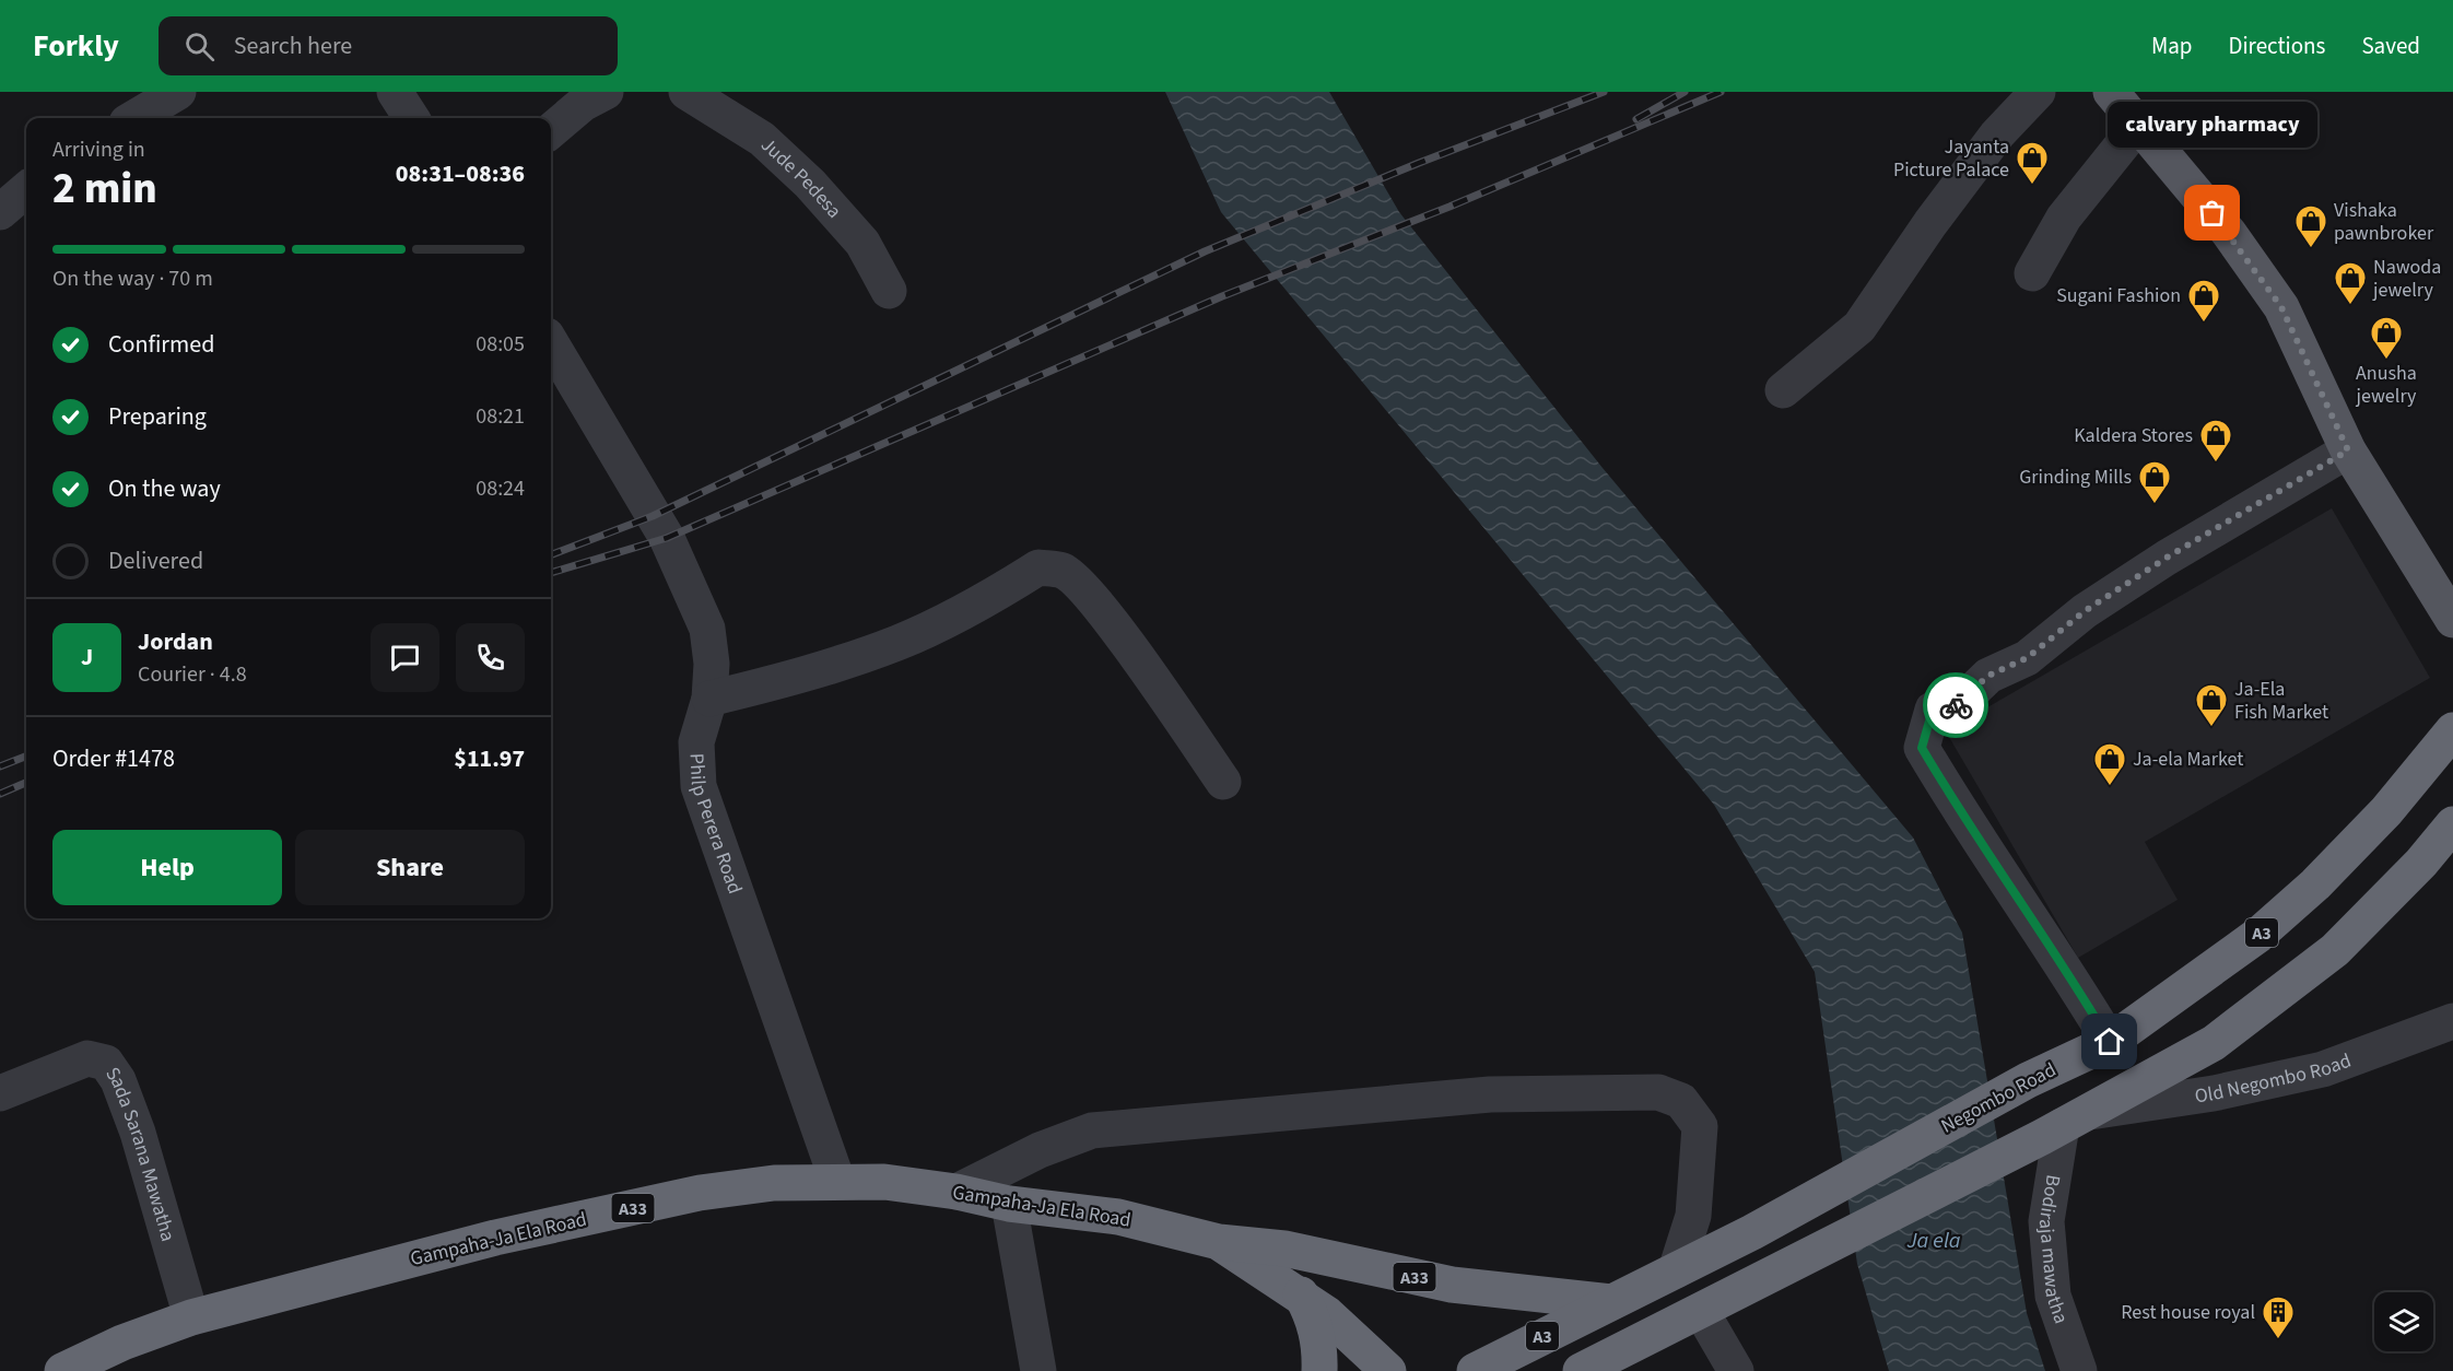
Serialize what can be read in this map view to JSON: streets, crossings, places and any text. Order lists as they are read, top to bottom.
{
  "streets": {
    "highway": [
      "A3",
      "Negombo Road",
      "Gampaha-Ja Ela Road",
      "A33"
    ],
    "street": [
      "Jude Pedesa",
      "Philp Perera Road",
      "Old Negombo Road",
      "Sada Sarana Mawatha",
      "Bodiraja mawatha"
    ]
  },
  "crossings": [
    ["Philp Perera Road", "Gampaha-Ja Ela Road"],
    ["Old Negombo Road", "Bodiraja mawatha"],
    ["Negombo Road", "Gampaha-Ja Ela Road"],
    ["Sada Sarana Mawatha", "Gampaha-Ja Ela Road"]
  ],
  "water": ["Ja ela"],
  "places": {
    "shop": [
      "Jayanta Picture Palace",
      "Vishaka pawnbroker",
      "Nawoda jewelry",
      "Sugani Fashion",
      "Anusha jewelry",
      "Kaldera Stores",
      "Grinding Mills",
      "Ja-Ela Fish Market",
      "Ja-ela Market"
    ],
    "other": ["calvary pharmacy"],
    "building": ["Rest house royal"]
  },
  "page": {
    "header": "Forkly",
    "search": "Search here",
    "nav": ["Map", "Directions", "Saved"],
    "bubble": "calvary pharmacy",
    "heading": ["2 min", "Arriving in", "08:31–08:36"],
    "panel": [
      "Jordan",
      "Courier · 4.8",
      "Order #1478",
      "$11.97"
    ],
    "bar": "On the way · 70 m",
    "list": [
      ["Confirmed", "08:05"],
      ["Preparing", "08:21"],
      ["On the way", "08:24"],
      "Delivered"
    ],
    "round": "J",
    "buttons": ["Help", "Share"]
  }
}
